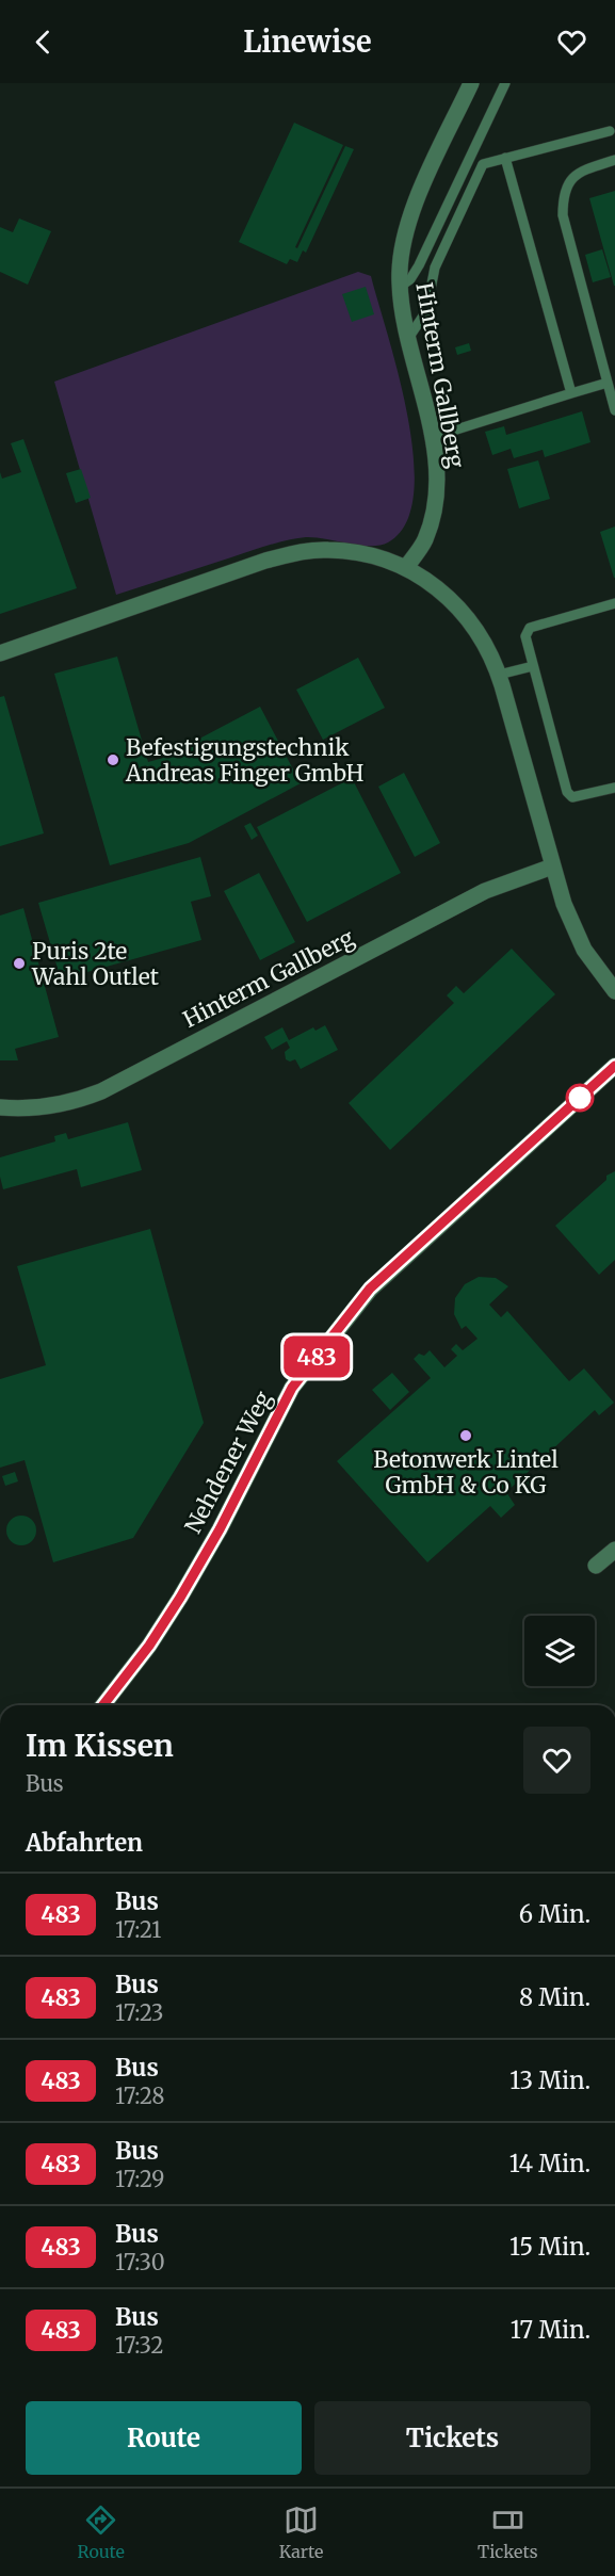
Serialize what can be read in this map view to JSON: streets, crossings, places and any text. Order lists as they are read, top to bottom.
{
  "streets": {
    "street": ["Hinterm Gallberg", "Nehdener Weg"]
  },
  "places": ["Befestigungstechnik Andreas Finger GmbH", "Puris 2te Wahl Outlet", "Betonwerk Lintel GmbH & Co KG"],
  "lines": ["bus line 483"],
  "page": {
    "header": "Linewise",
    "on_map": "483",
    "heading": [
      ["Im Kissen", "Bus"],
      "Abfahrten"
    ],
    "list": [
      {
        "mark": "483",
        "name": "Bus",
        "note": "17:21",
        "value": "6 Min."
      },
      {
        "mark": "483",
        "name": "Bus",
        "note": "17:23",
        "value": "8 Min."
      },
      {
        "mark": "483",
        "name": "Bus",
        "note": "17:28",
        "value": "13 Min."
      },
      {
        "mark": "483",
        "name": "Bus",
        "note": "17:29",
        "value": "14 Min."
      },
      {
        "mark": "483",
        "name": "Bus",
        "note": "17:30",
        "value": "15 Min."
      },
      {
        "mark": "483",
        "name": "Bus",
        "note": "17:32",
        "value": "17 Min."
      }
    ],
    "buttons": ["Route", "Tickets"],
    "tabs": ["Route", "Karte", "Tickets"]
  }
}
